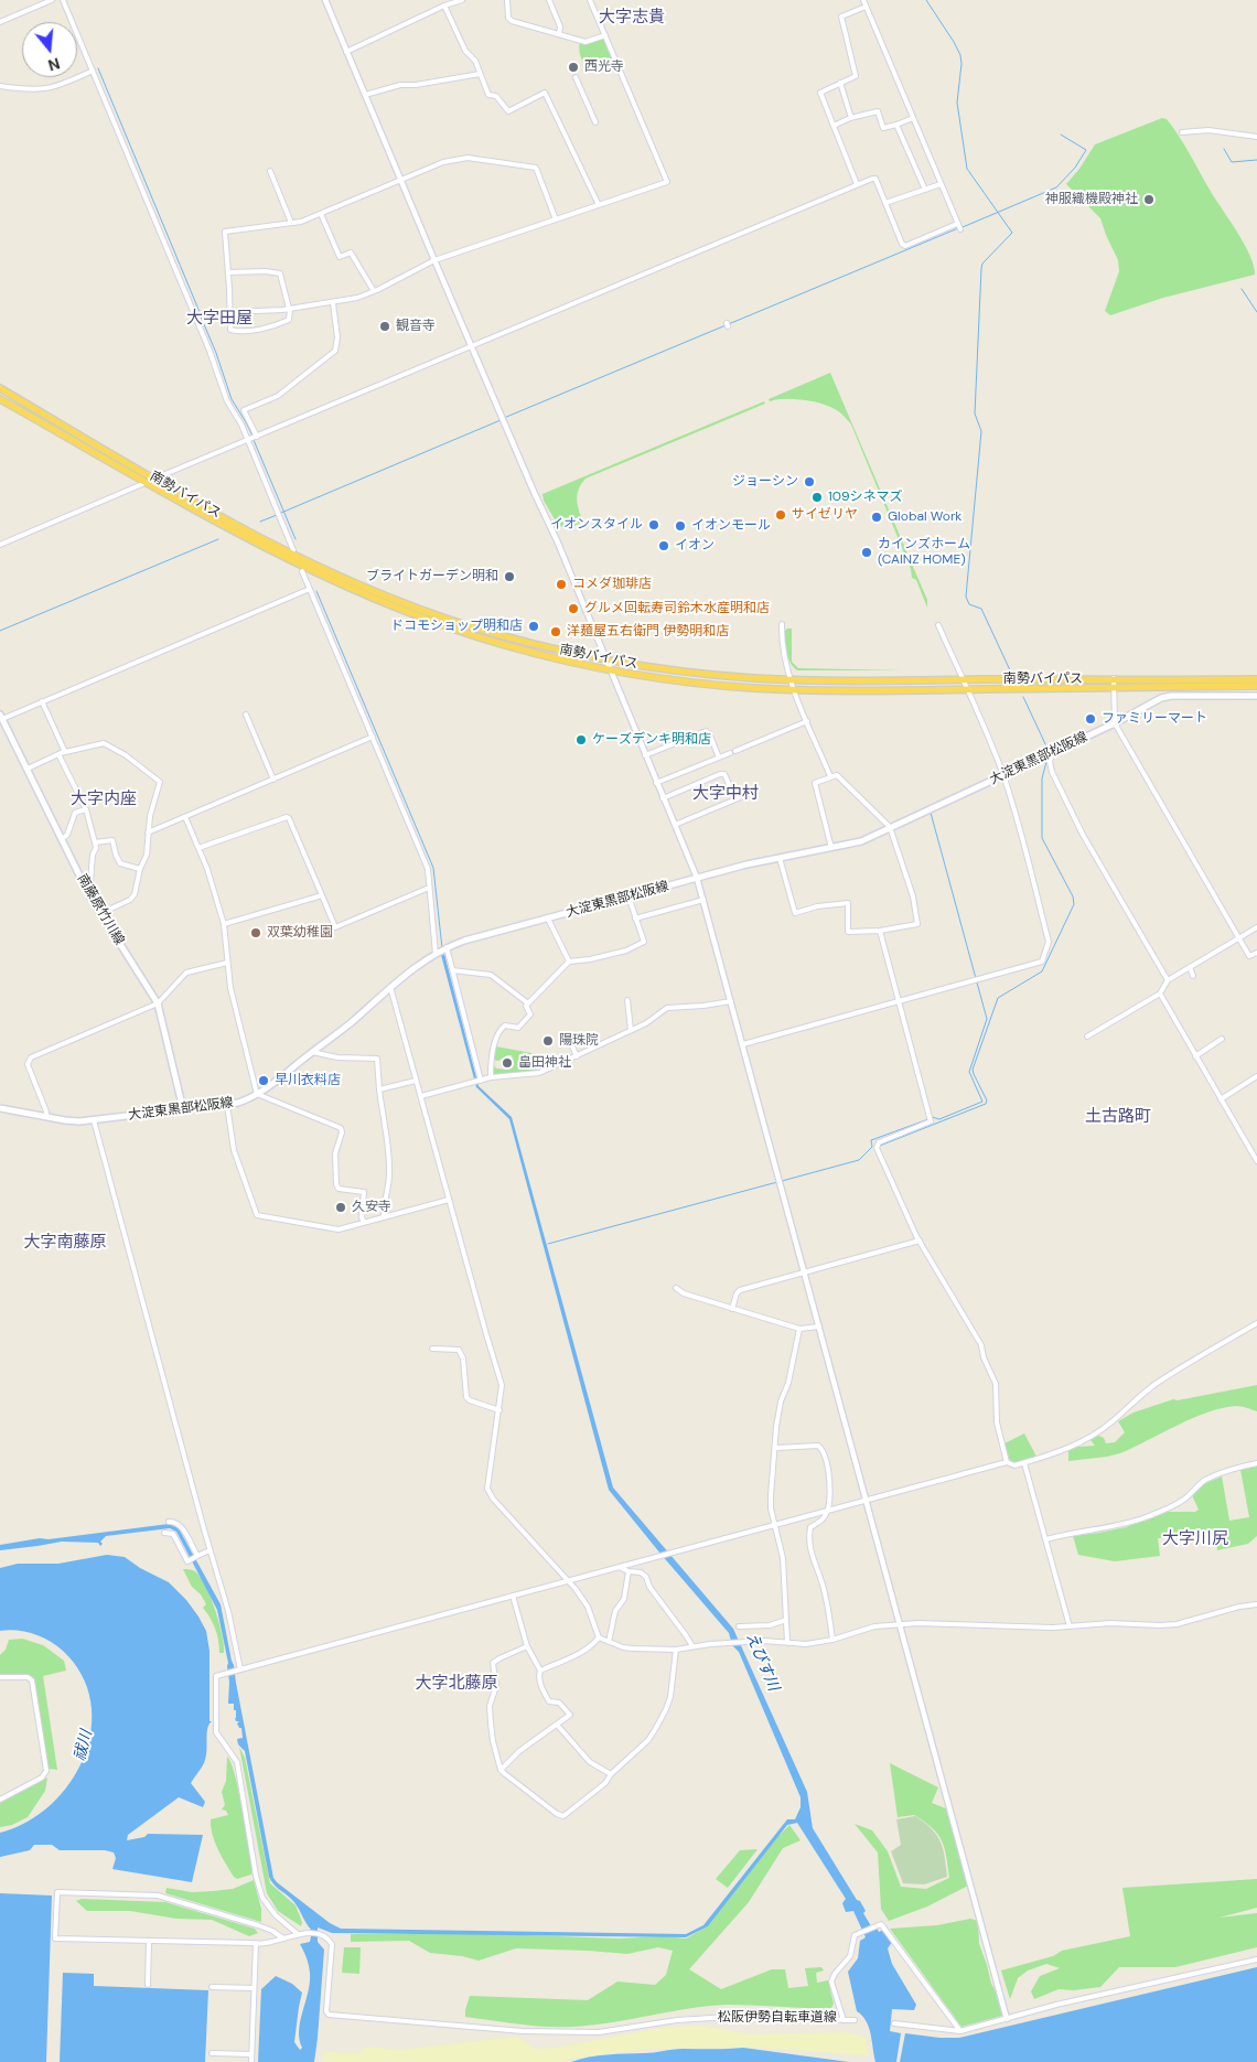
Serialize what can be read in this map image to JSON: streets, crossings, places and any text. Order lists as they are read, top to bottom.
{
  "streets": {
    "highway": ["南勢バイパス"],
    "main road": ["大淀東黒部松阪線", "南藤原竹川線"],
    "street": ["松阪伊勢自転車道線"]
  },
  "crossings": [
    ["大淀東黒部松阪線", "南藤原竹川線"]
  ],
  "districts": [
    "大字志貴",
    "大字田屋",
    "大字中村",
    "大字内座",
    "土古路町",
    "大字南藤原",
    "大字川尻",
    "大字北藤原"
  ],
  "water": ["えびす川", "祓川"],
  "places": [
    "西光寺",
    "神服織機殿神社",
    "観音寺",
    "ジョーシン",
    "109シネマズ",
    "サイゼリヤ",
    "Global Work",
    "イオンスタイル",
    "イオンモール",
    "イオン",
    "カインズホーム (CAINZ HOME)",
    "ブライトガーデン明和",
    "コメダ珈琲店",
    "グルメ回転寿司鈴木水産明和店",
    "ドコモショップ明和店",
    "洋麺屋五右衛門 伊勢明和店",
    "ファミリーマート",
    "ケーズデンキ明和店",
    "双葉幼稚園",
    "陽珠院",
    "畠田神社",
    "早川衣料店",
    "久安寺"
  ],
  "north": "bottom"
}
